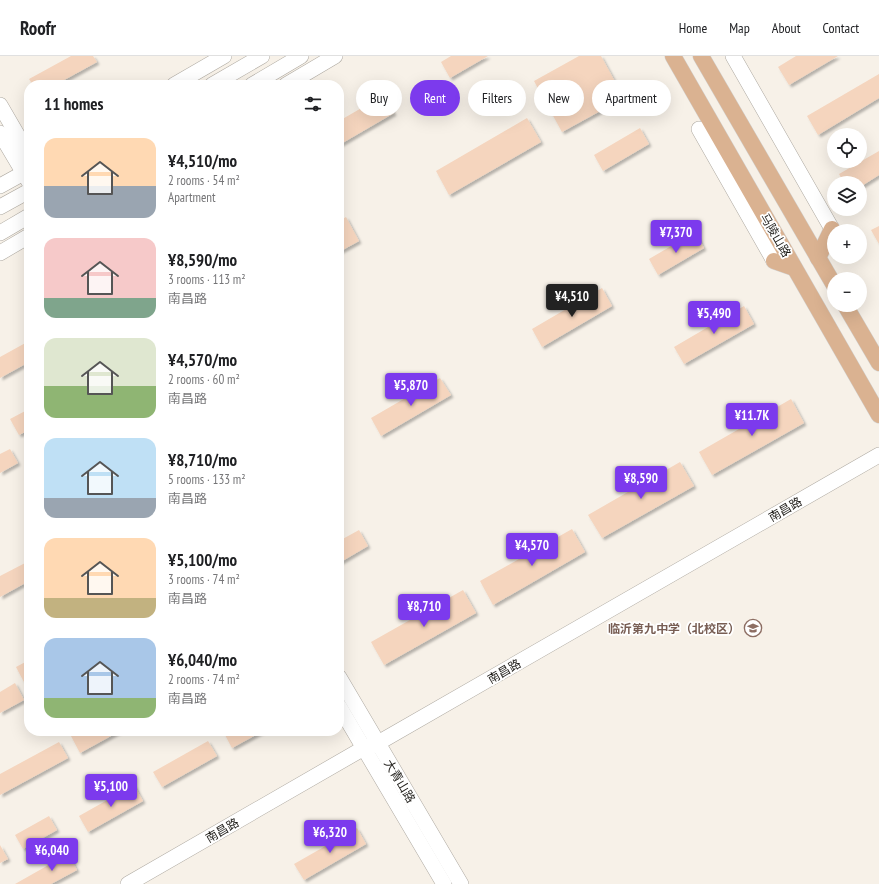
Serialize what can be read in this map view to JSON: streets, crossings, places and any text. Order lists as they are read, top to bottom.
{
  "streets": {
    "main road": ["马陵山路"],
    "street": ["南昌路", "大青山路"]
  },
  "crossings": [
    ["南昌路", "大青山路"]
  ],
  "places": {
    "school or university": ["临沂第九中学（北校区）"]
  },
  "page": {
    "header": "Roofr",
    "nav": [
      "Home",
      "Map",
      "About",
      "Contact"
    ],
    "chip": [
      "Buy",
      "Rent",
      "Filters",
      "New",
      "Apartment"
    ],
    "heading": "11 homes",
    "map_buttons": ["+", "−"],
    "list": [
      {
        "name": "¥4,510/mo",
        "note": "2 rooms · 54 m² · Apartment"
      },
      {
        "name": "¥8,590/mo",
        "note": "3 rooms · 113 m² · 南昌路"
      },
      {
        "name": "¥4,570/mo",
        "note": "2 rooms · 60 m² · 南昌路"
      },
      {
        "name": "¥8,710/mo",
        "note": "5 rooms · 133 m² · 南昌路"
      },
      {
        "name": "¥5,100/mo",
        "note": "3 rooms · 74 m² · 南昌路"
      },
      {
        "name": "¥6,040/mo",
        "note": "2 rooms · 74 m² · 南昌路"
      }
    ],
    "price": [
      "¥7,370",
      "¥4,510",
      "¥5,490",
      "¥5,870",
      "¥11.7K",
      "¥8,590",
      "¥4,570",
      "¥8,710",
      "¥5,100",
      "¥6,320",
      "¥6,040"
    ]
  }
}
